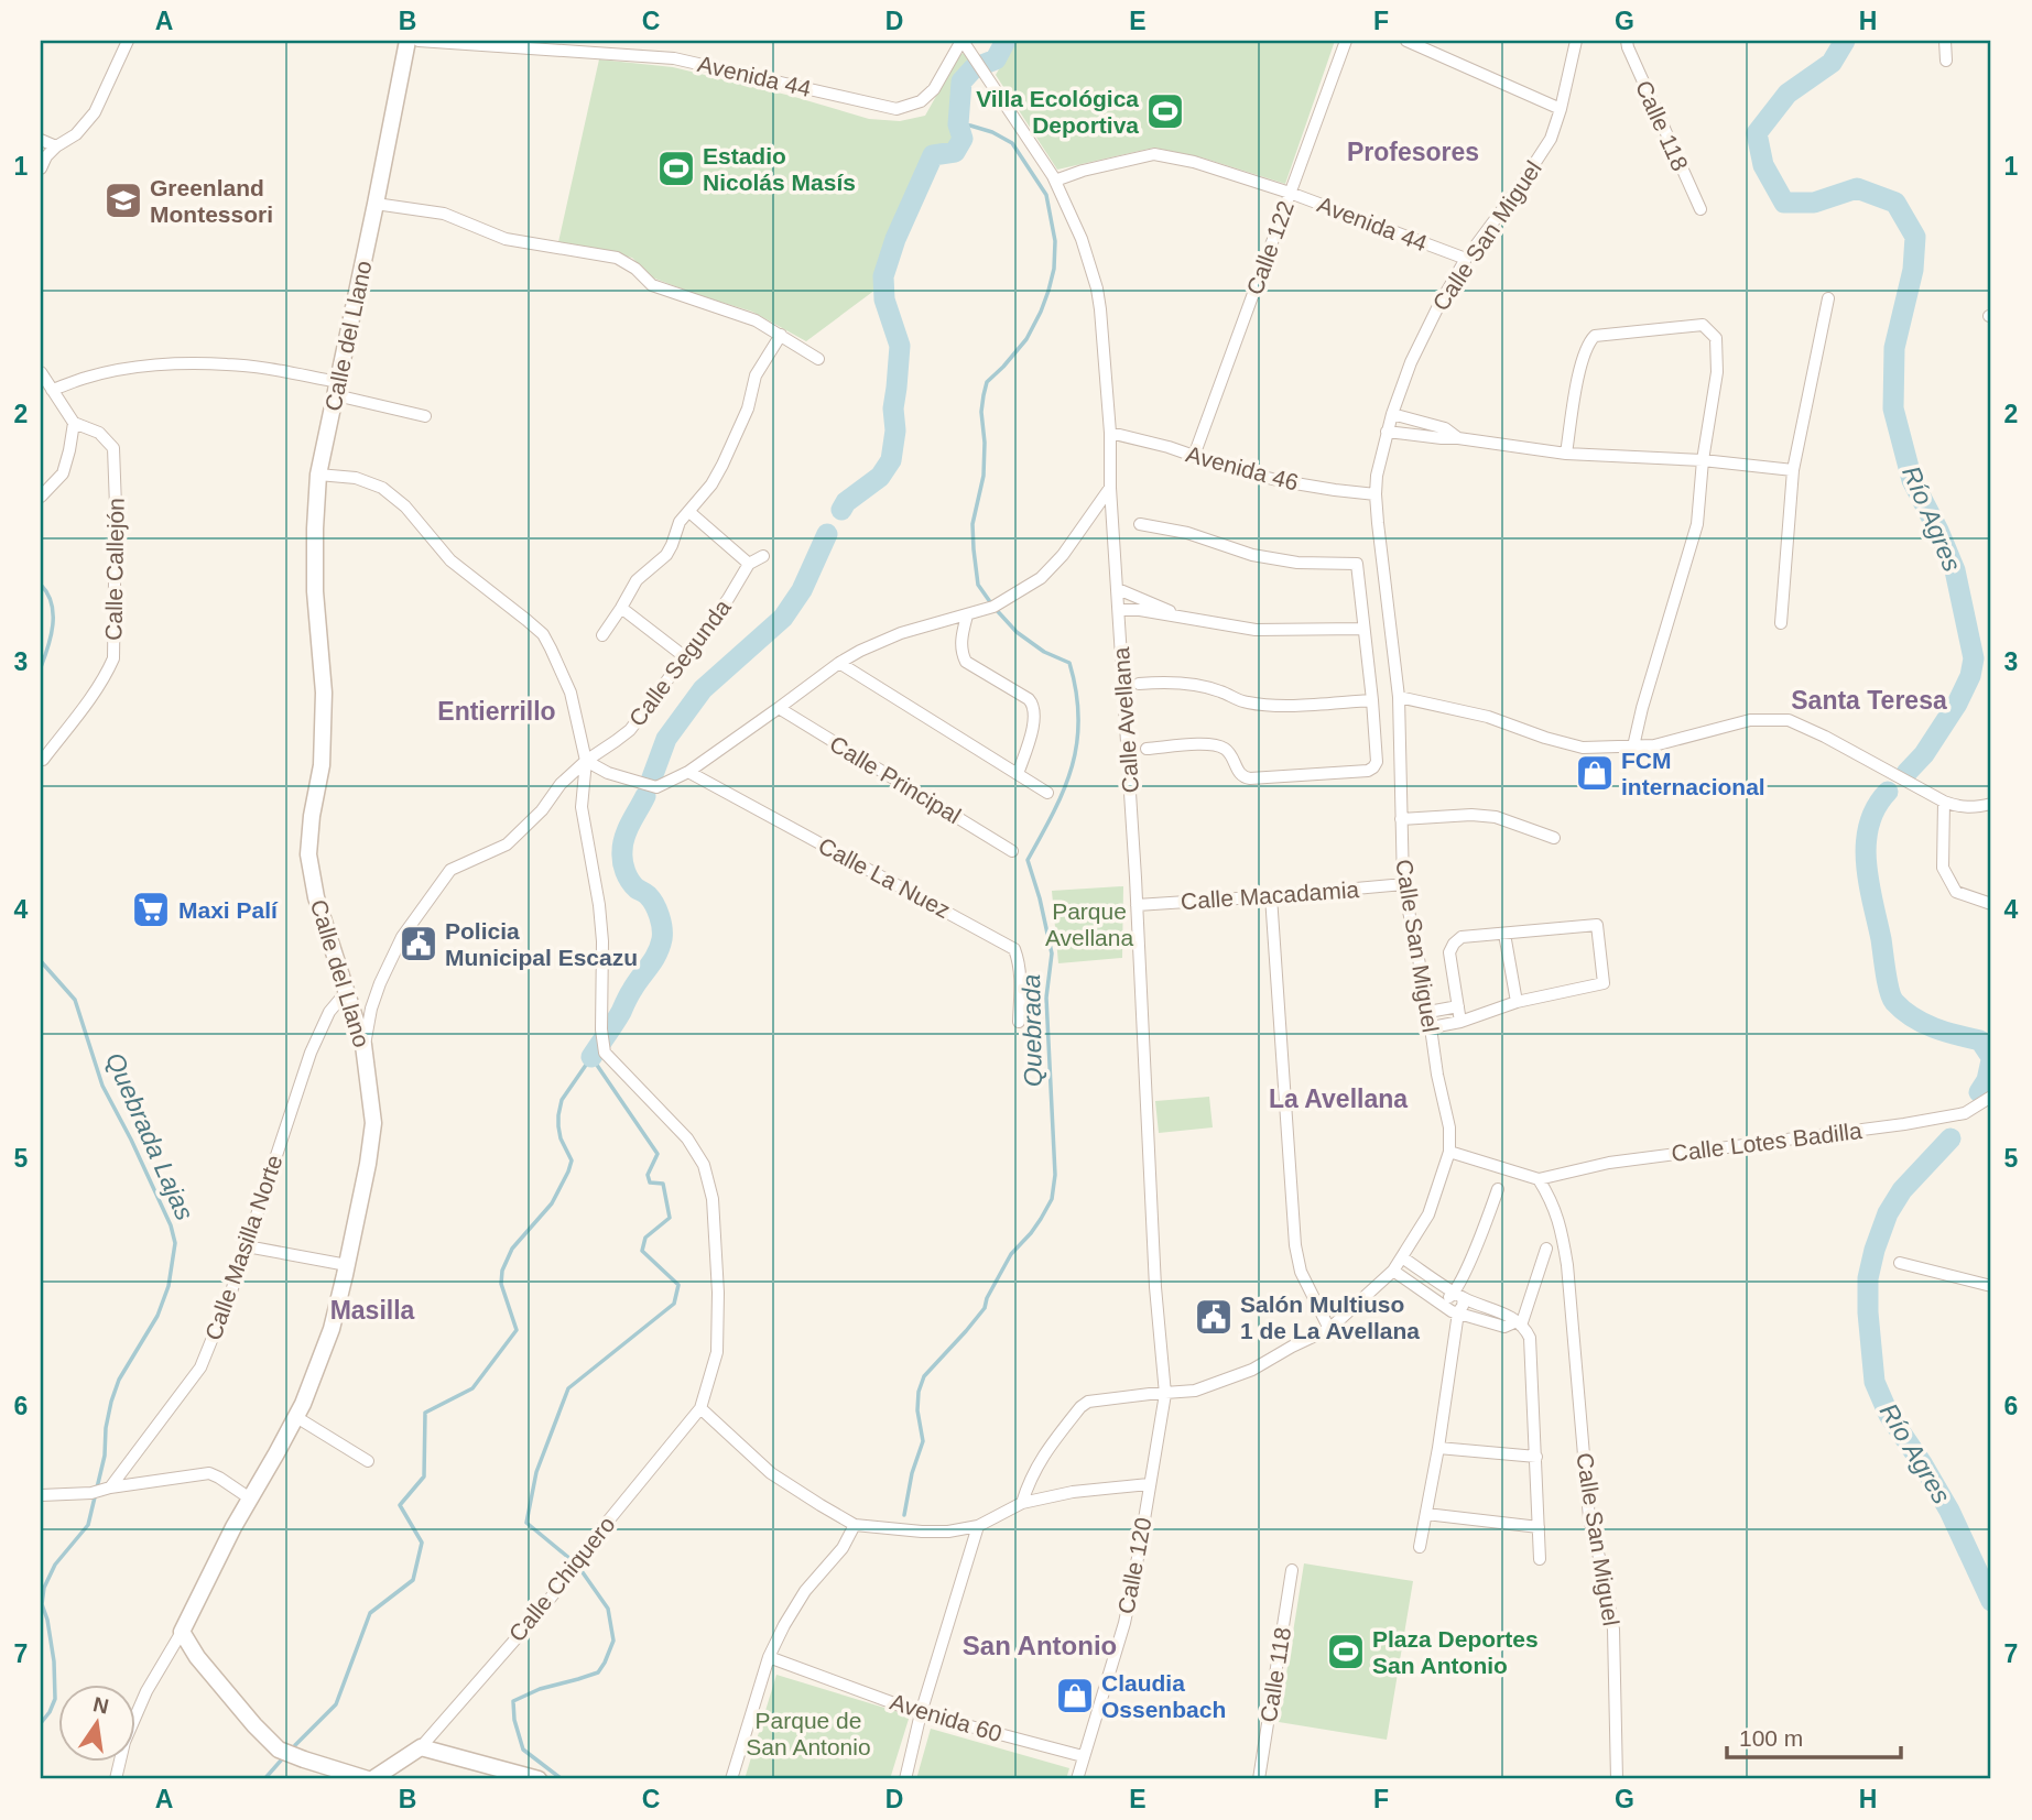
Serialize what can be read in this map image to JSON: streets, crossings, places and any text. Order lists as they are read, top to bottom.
{
  "streets": {
    "main road": ["Calle del Llano"],
    "street": [
      "Avenida 44",
      "Calle 118",
      "Calle San Miguel",
      "Calle 122",
      "Avenida 46",
      "Calle Callejón",
      "Calle Segunda",
      "Calle Avellana",
      "Calle Principal",
      "Calle La Nuez",
      "Calle Macadamia",
      "Calle Lotes Badilla",
      "Calle Masilla Norte",
      "Calle 120",
      "Calle Chiquero",
      "Avenida 60"
    ]
  },
  "crossings": [
    ["Avenida 44", "Calle San Miguel"],
    ["Avenida 44", "Calle 122"],
    ["Avenida 44", "Calle Avellana"],
    ["Calle San Miguel", "Avenida 46"],
    ["Calle San Miguel", "Calle Macadamia"],
    ["Calle San Miguel", "Calle Lotes Badilla"],
    ["Calle 122", "Avenida 46"],
    ["Calle del Llano", "Calle Segunda"],
    ["Calle del Llano", "Calle Masilla Norte"],
    ["Avenida 46", "Calle Avellana"],
    ["Calle Avellana", "Calle Macadamia"],
    ["Calle Avellana", "Calle 120"],
    ["Calle 120", "Avenida 60"]
  ],
  "districts": [
    "Profesores",
    "Santa Teresa",
    "Entierrillo",
    "La Avellana",
    "Masilla",
    "San Antonio"
  ],
  "water": ["Río Agres", "Quebrada", "Quebrada Lajas"],
  "parks": ["Parque Avellana", "Parque de San Antonio"],
  "places": {
    "sports": ["Villa Ecológica Deportiva", "Estadio Nicolás Masís", "Plaza Deportes San Antonio"],
    "school or university": ["Greenland Montessori"],
    "shop": ["FCM internacional", "Claudia Ossenbach"],
    "supermarket": ["Maxi Palí"],
    "public building": ["Policia Municipal Escazu", "Salón Multiuso 1 de La Avellana"]
  },
  "scale_bar": "100 m",
  "north": "top",
  "grid": {
    "columns": [
      "A",
      "B",
      "C",
      "D",
      "E",
      "F",
      "G",
      "H"
    ],
    "rows": [
      "1",
      "2",
      "3",
      "4",
      "5",
      "6",
      "7"
    ]
  }
}
